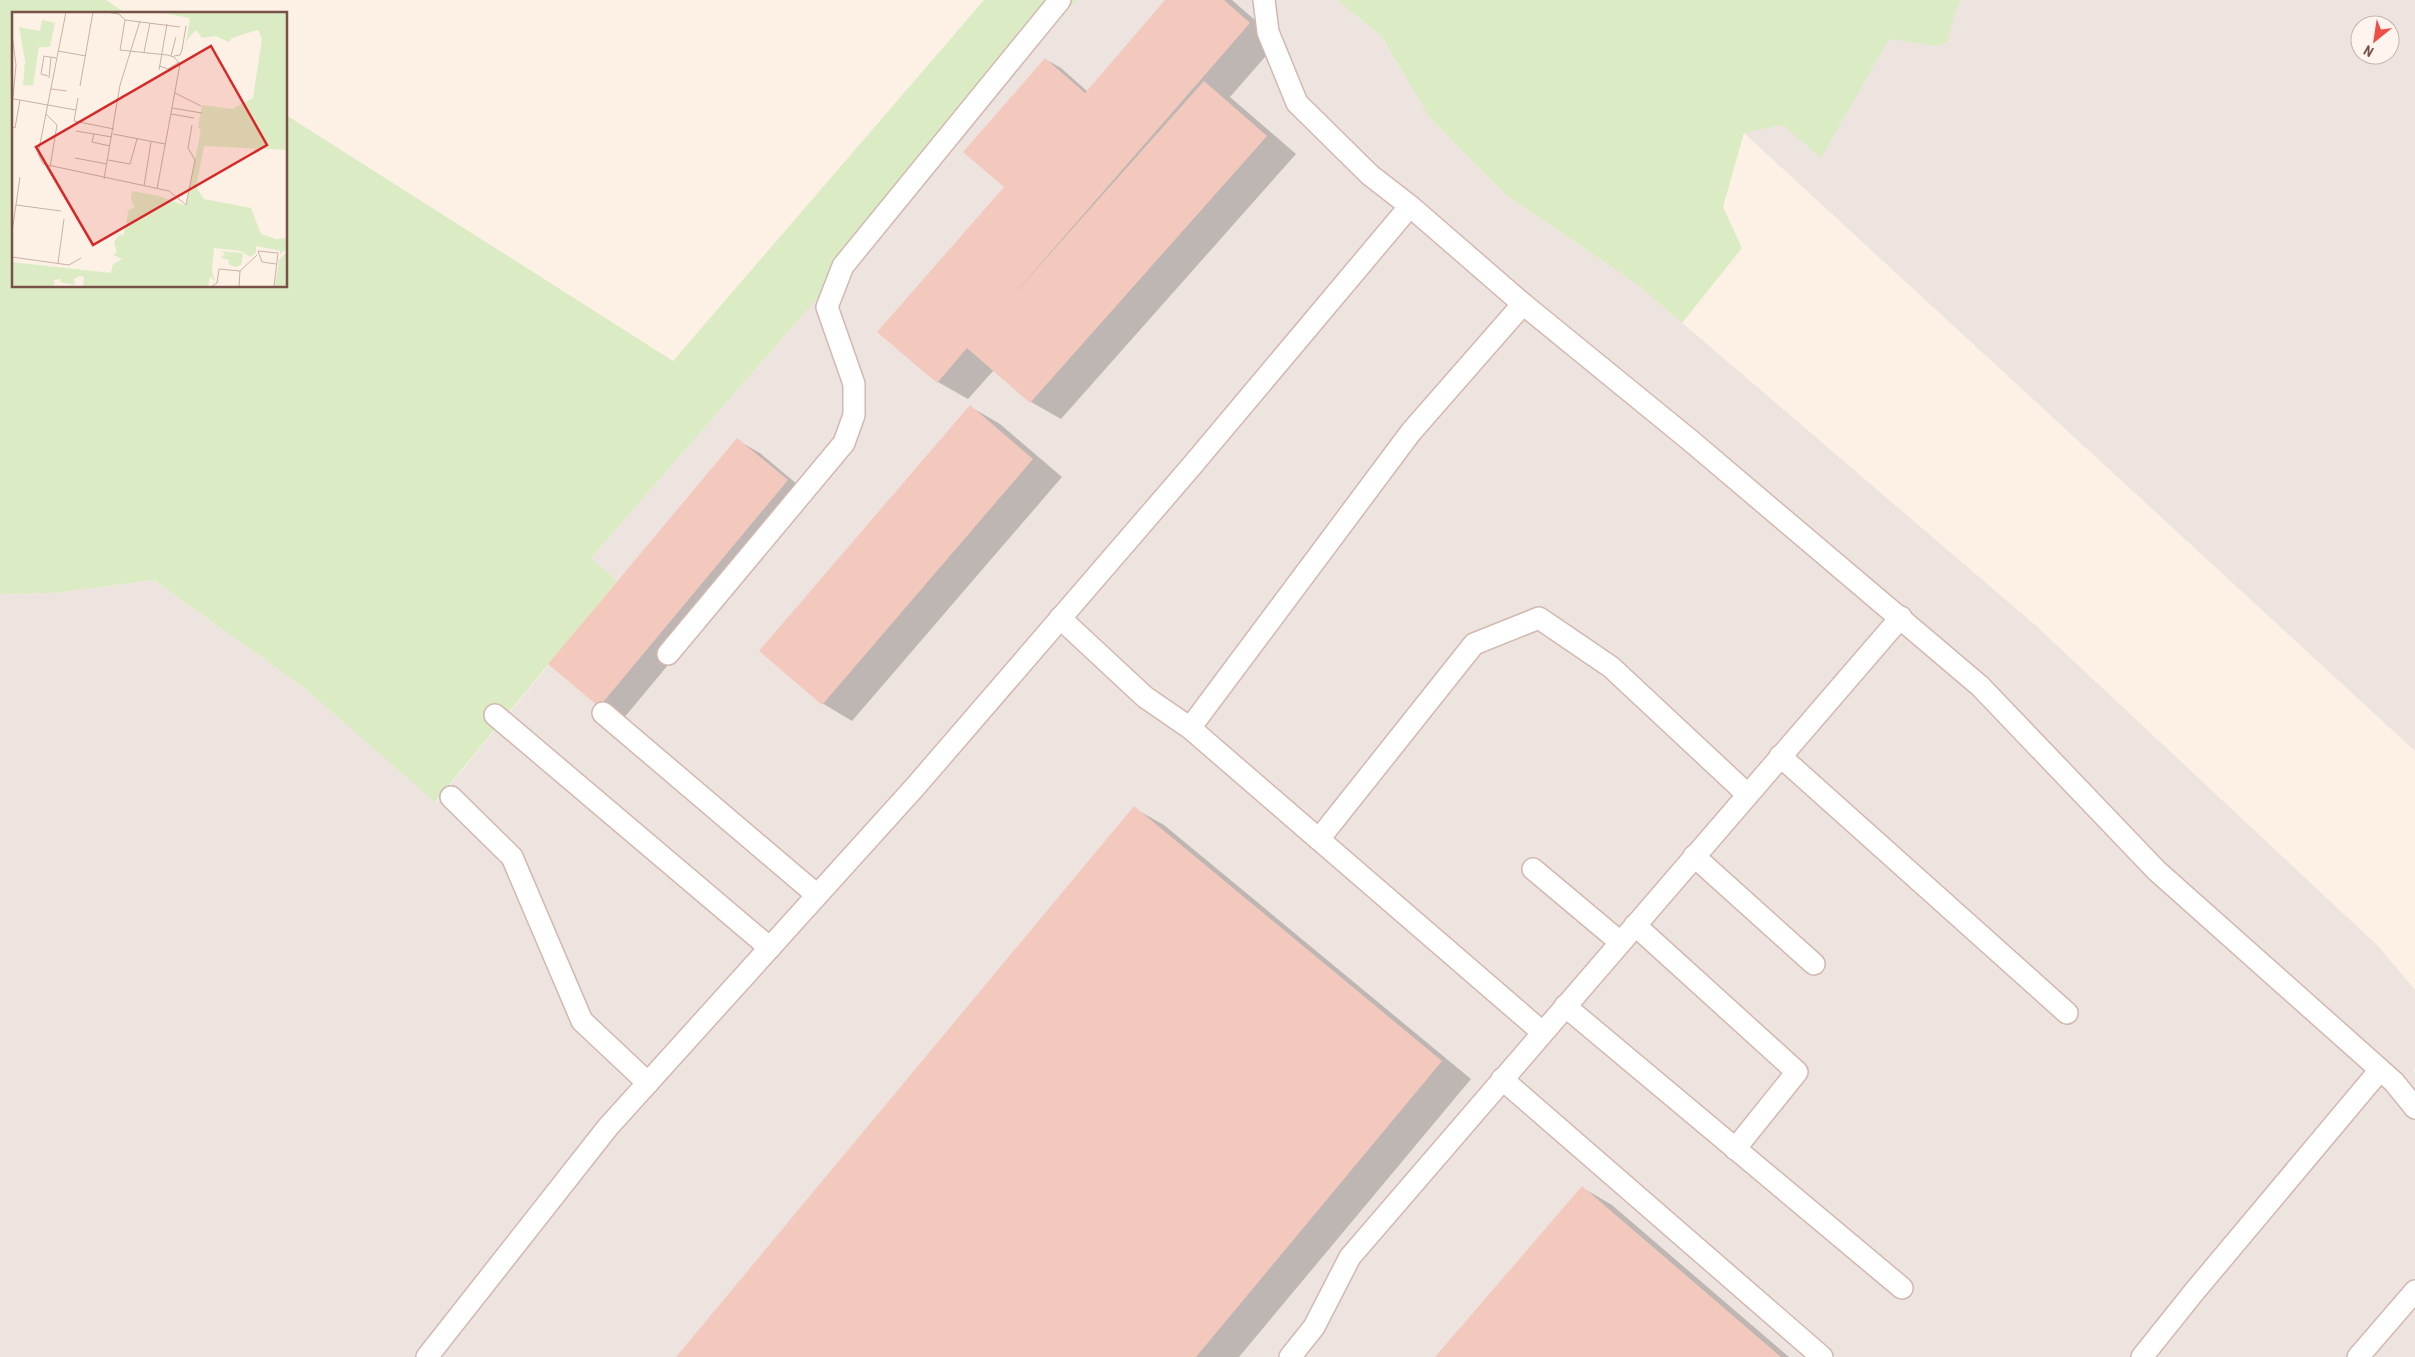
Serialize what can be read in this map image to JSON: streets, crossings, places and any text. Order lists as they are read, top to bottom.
{
  "north": "bottom left"
}
